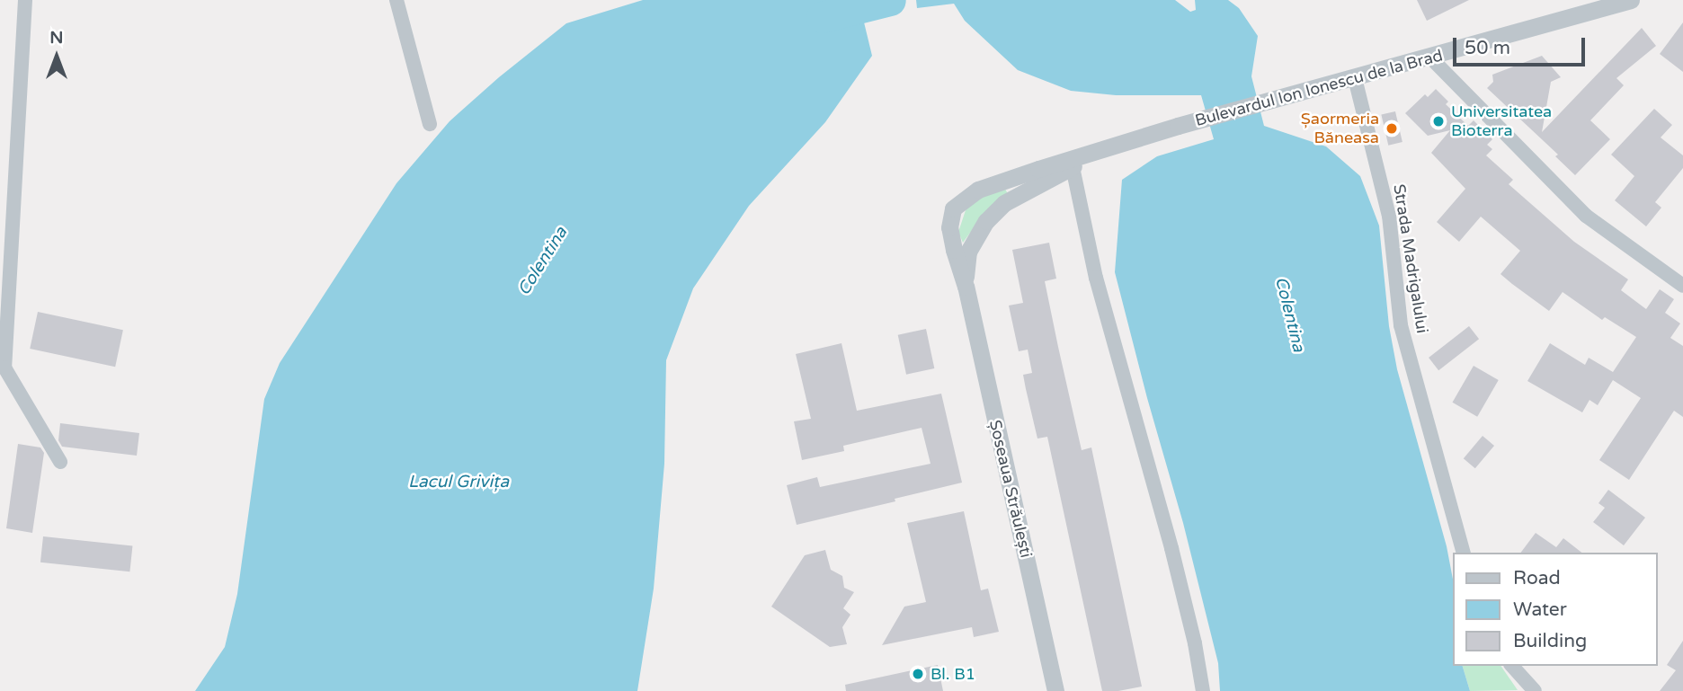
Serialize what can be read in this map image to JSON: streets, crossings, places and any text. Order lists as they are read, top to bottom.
{
  "streets": {
    "street": ["Bulevardul Ion Ionescu de la Brad", "Strada Madrigalului", "Șoseaua Străulești"]
  },
  "crossings": [
    ["Bulevardul Ion Ionescu de la Brad", "Strada Madrigalului"],
    ["Bulevardul Ion Ionescu de la Brad", "Șoseaua Străulești"]
  ],
  "water": ["Colentina", "Lacul Grivița"],
  "places": ["Universitatea Bioterra", "Șaormeria Băneasa", "Bl. B1"],
  "legend": ["Road", "Water", "Building"],
  "scale_bar": "50 m",
  "north": "top"
}
